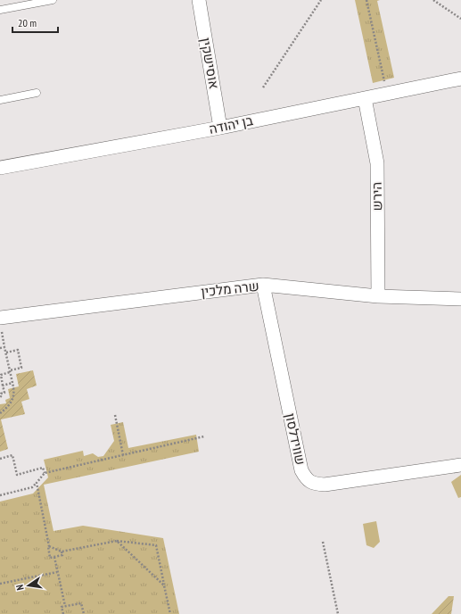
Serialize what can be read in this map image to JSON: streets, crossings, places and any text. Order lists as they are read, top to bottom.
{
  "streets": {
    "street": [
      "אוסישקין",
      "בן יהודה",
      "הירש",
      "שרה מלכין",
      "שווידלסון"
    ]
  },
  "crossings": [
    ["אוסישקין", "בן יהודה"],
    ["בן יהודה", "הירש"],
    ["הירש", "שרה מלכין"],
    ["שרה מלכין", "שווידלסון"]
  ],
  "scale_bar": "20 m",
  "north": "left"
}
